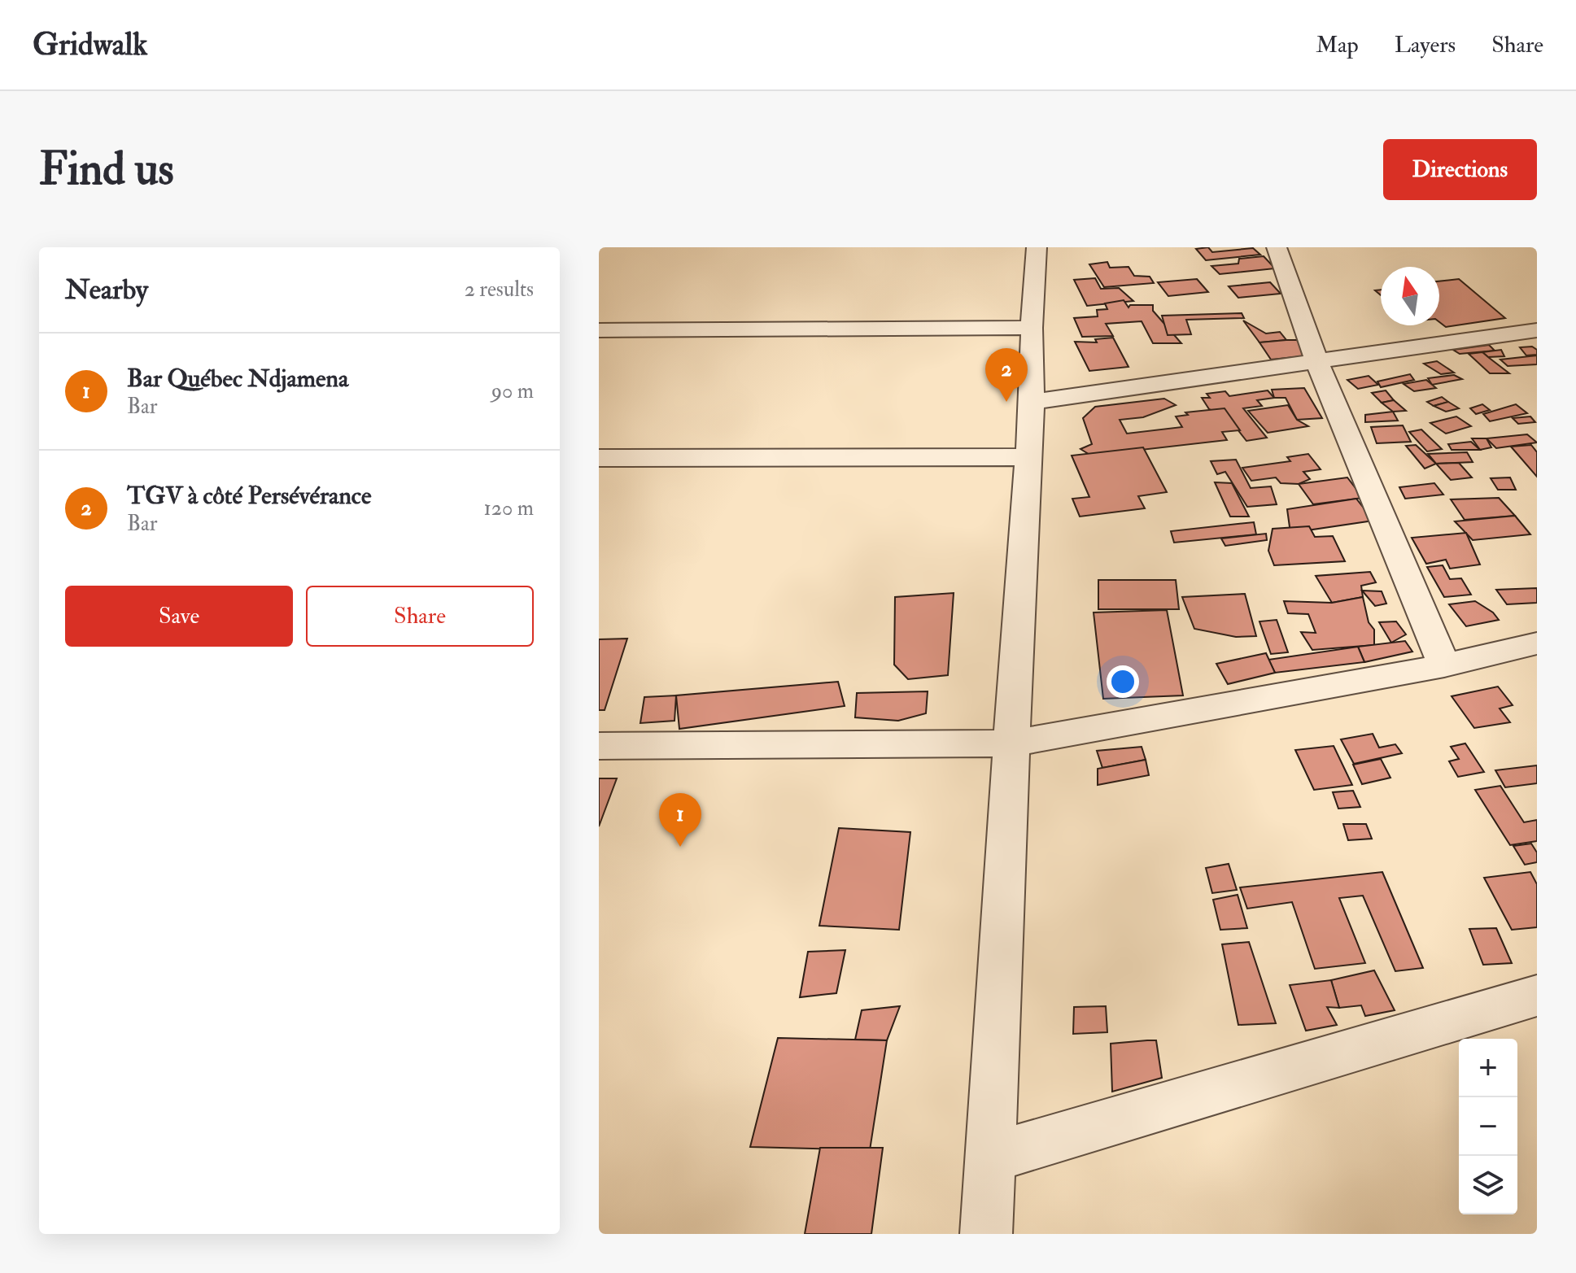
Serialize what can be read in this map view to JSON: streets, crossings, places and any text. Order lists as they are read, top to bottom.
{
  "north": "top",
  "page": {
    "header": "Gridwalk",
    "nav": ["Map", "Layers", "Share"],
    "buttons": [
      "Directions",
      ["Save", "Share"]
    ],
    "title": "Find us",
    "heading": ["Nearby", "2 results"],
    "list": [
      {
        "mark": "1",
        "name": "Bar Québec Ndjamena",
        "note": "Bar",
        "value": "90 m"
      },
      {
        "mark": "2",
        "name": "TGV à côté Persévérance",
        "note": "Bar",
        "value": "120 m"
      }
    ],
    "pins": ["2", "1"],
    "map_buttons": ["+", "−"]
  }
}
